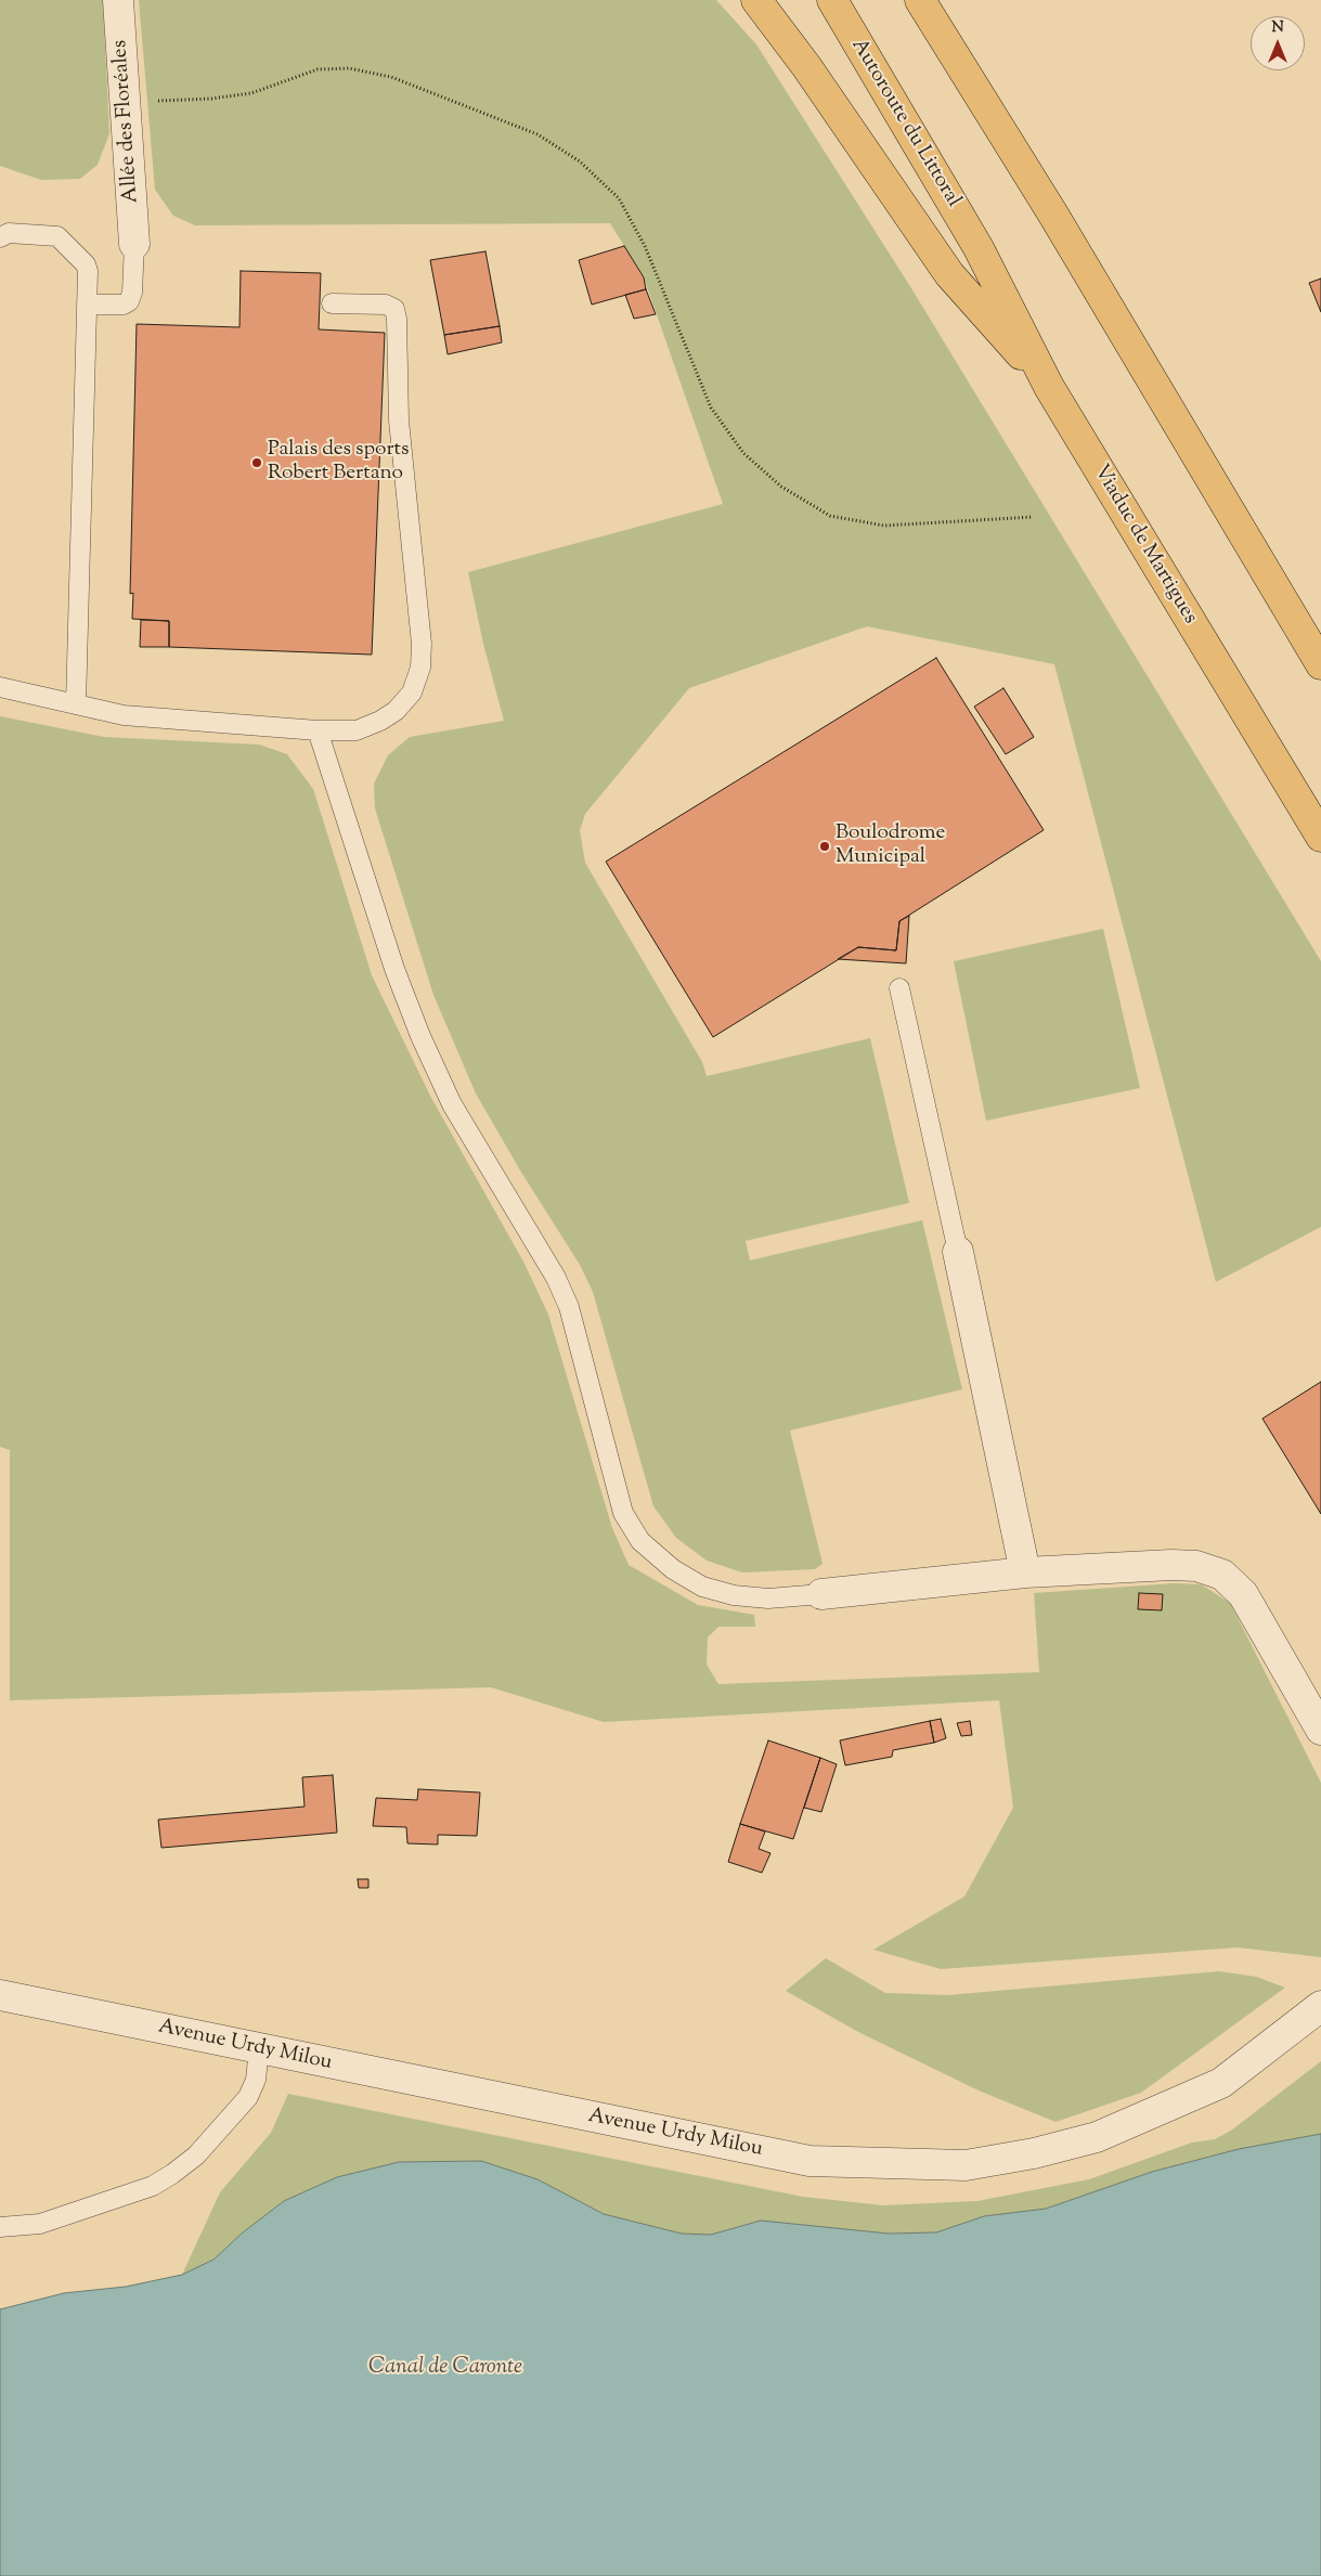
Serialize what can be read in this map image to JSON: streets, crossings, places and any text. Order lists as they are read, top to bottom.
{
  "streets": {
    "highway": ["Autoroute du Littoral", "Viaduc de Martigues"],
    "street": ["Allée des Floréales", "Avenue Urdy Milou"]
  },
  "crossings": [
    ["Autoroute du Littoral", "Viaduc de Martigues"]
  ],
  "water": ["Canal de Caronte"],
  "places": ["Palais des sports Robert Bertano", "Boulodrome Municipal"],
  "north": "top"
}
